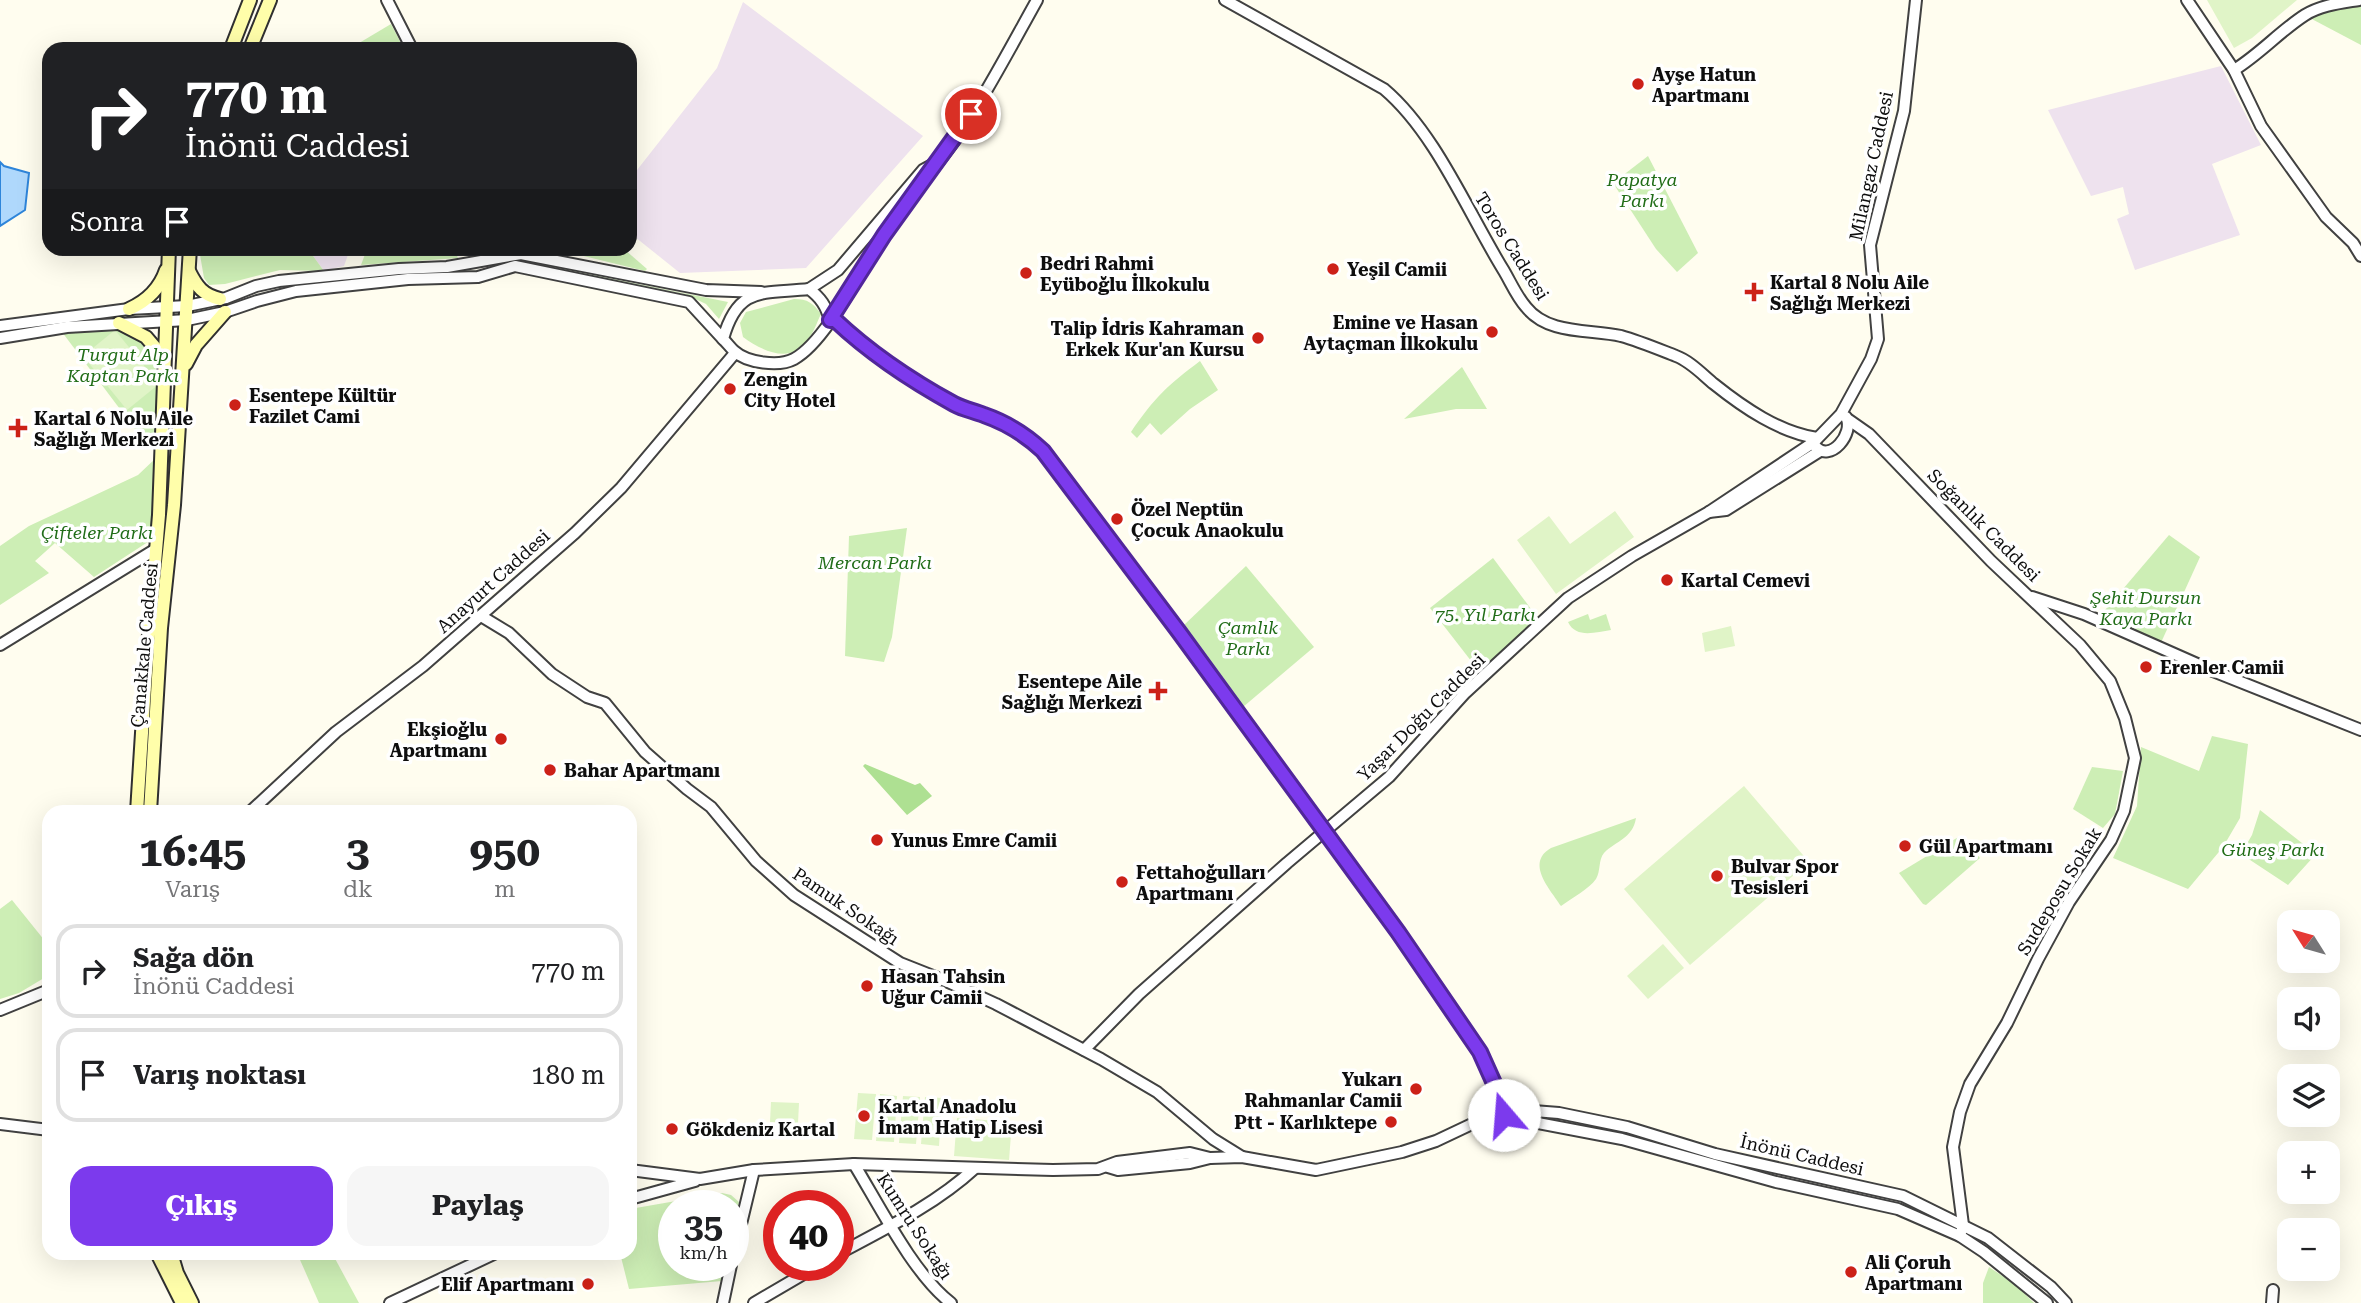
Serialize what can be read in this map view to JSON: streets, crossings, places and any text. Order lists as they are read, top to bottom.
{
  "streets": {
    "main road": ["Çanakkale Caddesi"],
    "street": [
      "Milangaz Caddesi",
      "Toros Caddesi",
      "Soğanlık Caddesi",
      "Anayurt Caddesi",
      "Yaşar Doğu Caddesi",
      "Sudeposu Sokak",
      "Pamuk Sokağı",
      "İnönü Caddesi",
      "Kumru Sokağı"
    ]
  },
  "crossings": [
    ["Milangaz Caddesi", "Soğanlık Caddesi"],
    ["Toros Caddesi", "Yaşar Doğu Caddesi"],
    ["Soğanlık Caddesi", "Sudeposu Sokak"],
    ["Anayurt Caddesi", "Pamuk Sokağı"],
    ["Yaşar Doğu Caddesi", "Pamuk Sokağı"],
    ["Sudeposu Sokak", "İnönü Caddesi"]
  ],
  "parks": [
    "Papatya Parkı",
    "Turgut Alp Kaptan Parkı",
    "Çifteler Parkı",
    "Mercan Parkı",
    "Şehit Dursun Kaya Parkı",
    "75. Yıl Parkı",
    "Çamlık Parkı",
    "Güneş Parkı"
  ],
  "places": {
    "other": [
      "Ayşe Hatun Apartmanı",
      "Yeşil Camii",
      "Bedri Rahmi Eyüboğlu İlkokulu",
      "Emine ve Hasan Aytaçman İlkokulu",
      "Talip İdris Kahraman Erkek Kur'an Kursu",
      "Zengin City Hotel",
      "Esentepe Kültür Fazilet Cami",
      "Özel Neptün Çocuk Anaokulu",
      "Kartal Cemevi",
      "Erenler Camii",
      "Ekşioğlu Apartmanı",
      "Bahar Apartmanı",
      "Yunus Emre Camii",
      "Gül Apartmanı",
      "Bulvar Spor Tesisleri",
      "Fettahoğulları Apartmanı",
      "Hasan Tahsin Uğur Camii",
      "Yukarı Rahmanlar Camii",
      "Kartal Anadolu İmam Hatip Lisesi",
      "Ptt - Karlıktepe",
      "Gökdeniz Kartal",
      "Ali Çoruh Apartmanı",
      "Elif Apartmanı"
    ],
    "health": ["Kartal 8 Nolu Aile Sağlığı Merkezi", "Kartal 6 Nolu Aile Sağlığı Merkezi", "Esentepe Aile Sağlığı Merkezi"]
  },
  "north": "top left",
  "page": {
    "turn": ["770 m", "İnönü Caddesi"],
    "then": "Sonra",
    "eta": [
      "16:45",
      "Varış",
      "3",
      "dk",
      "950",
      "m"
    ],
    "map_buttons": ["+", "−"],
    "list": [
      {
        "name": "Sağa dön",
        "note": "İnönü Caddesi",
        "value": "770 m"
      },
      {
        "name": "Varış noktası",
        "value": "180 m"
      }
    ],
    "buttons": ["Çıkış", "Paylaş"],
    "speed": "35 km/h",
    "limit": "40"
  }
}
